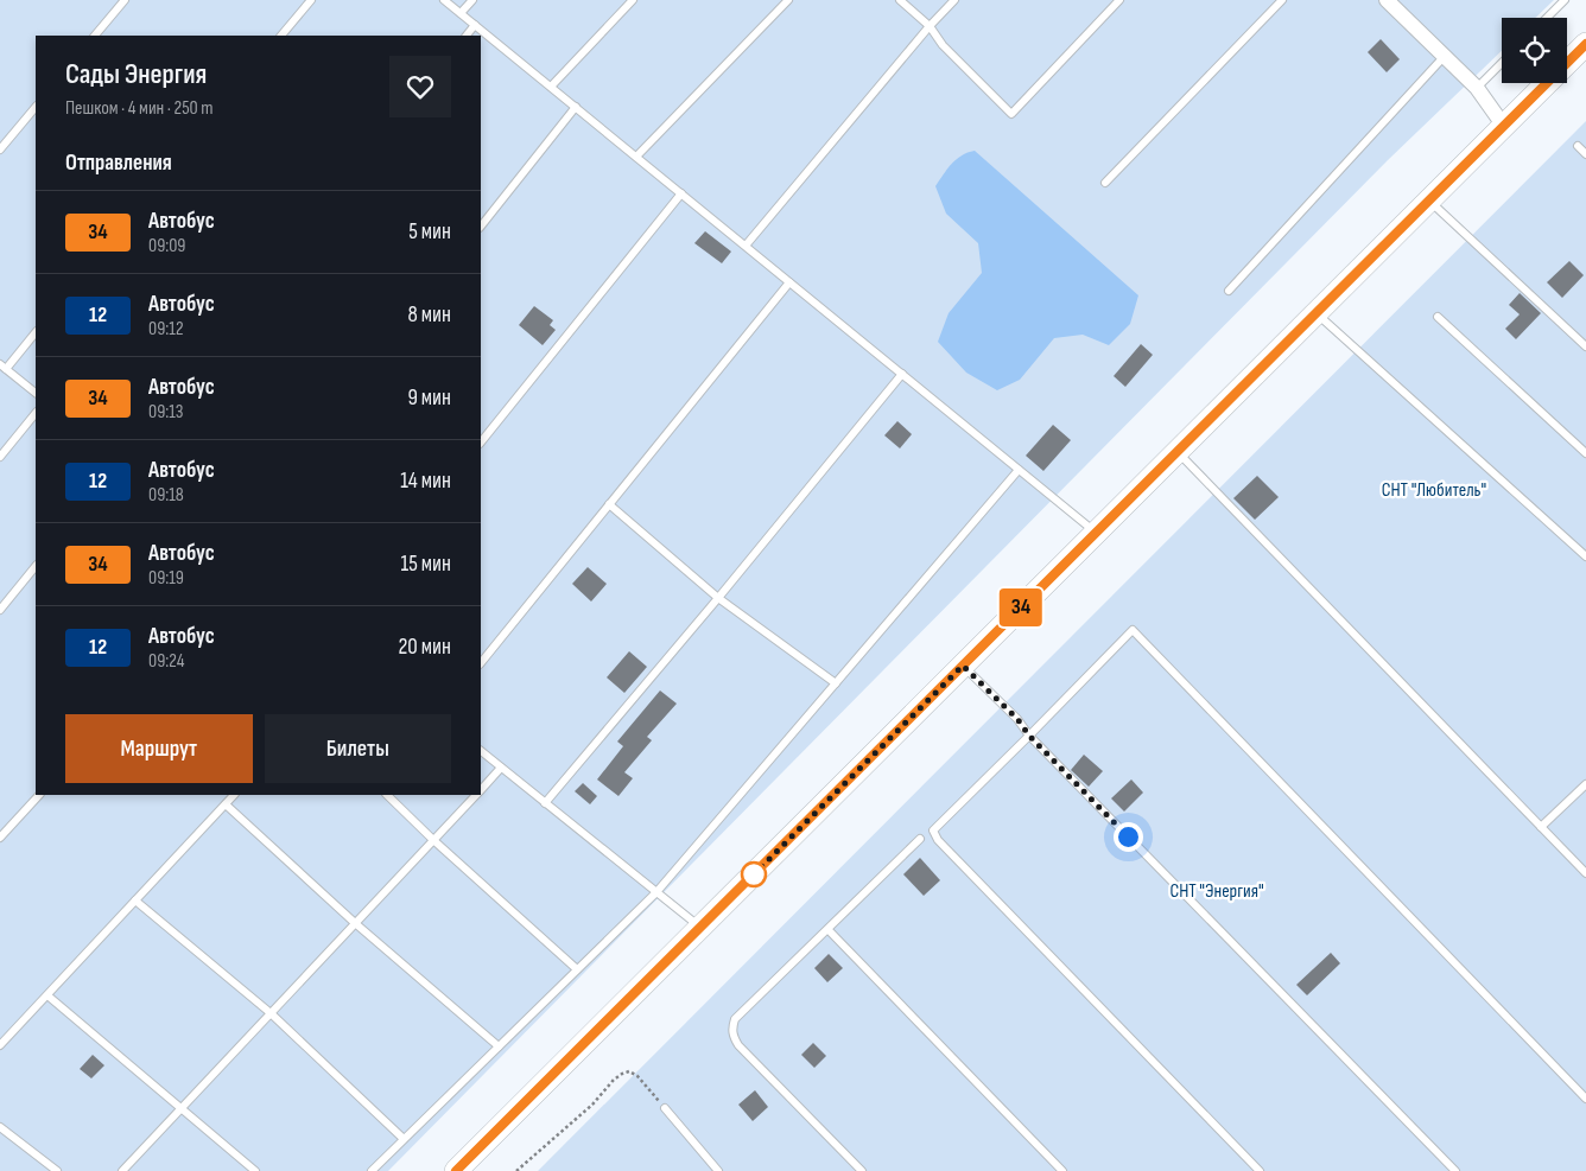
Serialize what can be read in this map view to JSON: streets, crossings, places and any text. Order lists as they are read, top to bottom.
{
  "parks": ["СНТ \"Любитель\"", "СНТ \"Энергия\""],
  "lines": ["bus line 34"],
  "page": {
    "on_map": "34",
    "heading": [
      ["Сады Энергия", "Пешком · 4 мин · 250 m"],
      "Отправления"
    ],
    "list": [
      {
        "mark": "34",
        "name": "Автобус",
        "note": "09:09",
        "value": "5 мин"
      },
      {
        "mark": "12",
        "name": "Автобус",
        "note": "09:12",
        "value": "8 мин"
      },
      {
        "mark": "34",
        "name": "Автобус",
        "note": "09:13",
        "value": "9 мин"
      },
      {
        "mark": "12",
        "name": "Автобус",
        "note": "09:18",
        "value": "14 мин"
      },
      {
        "mark": "34",
        "name": "Автобус",
        "note": "09:19",
        "value": "15 мин"
      },
      {
        "mark": "12",
        "name": "Автобус",
        "note": "09:24",
        "value": "20 мин"
      }
    ],
    "buttons": ["Маршрут", "Билеты"]
  }
}
